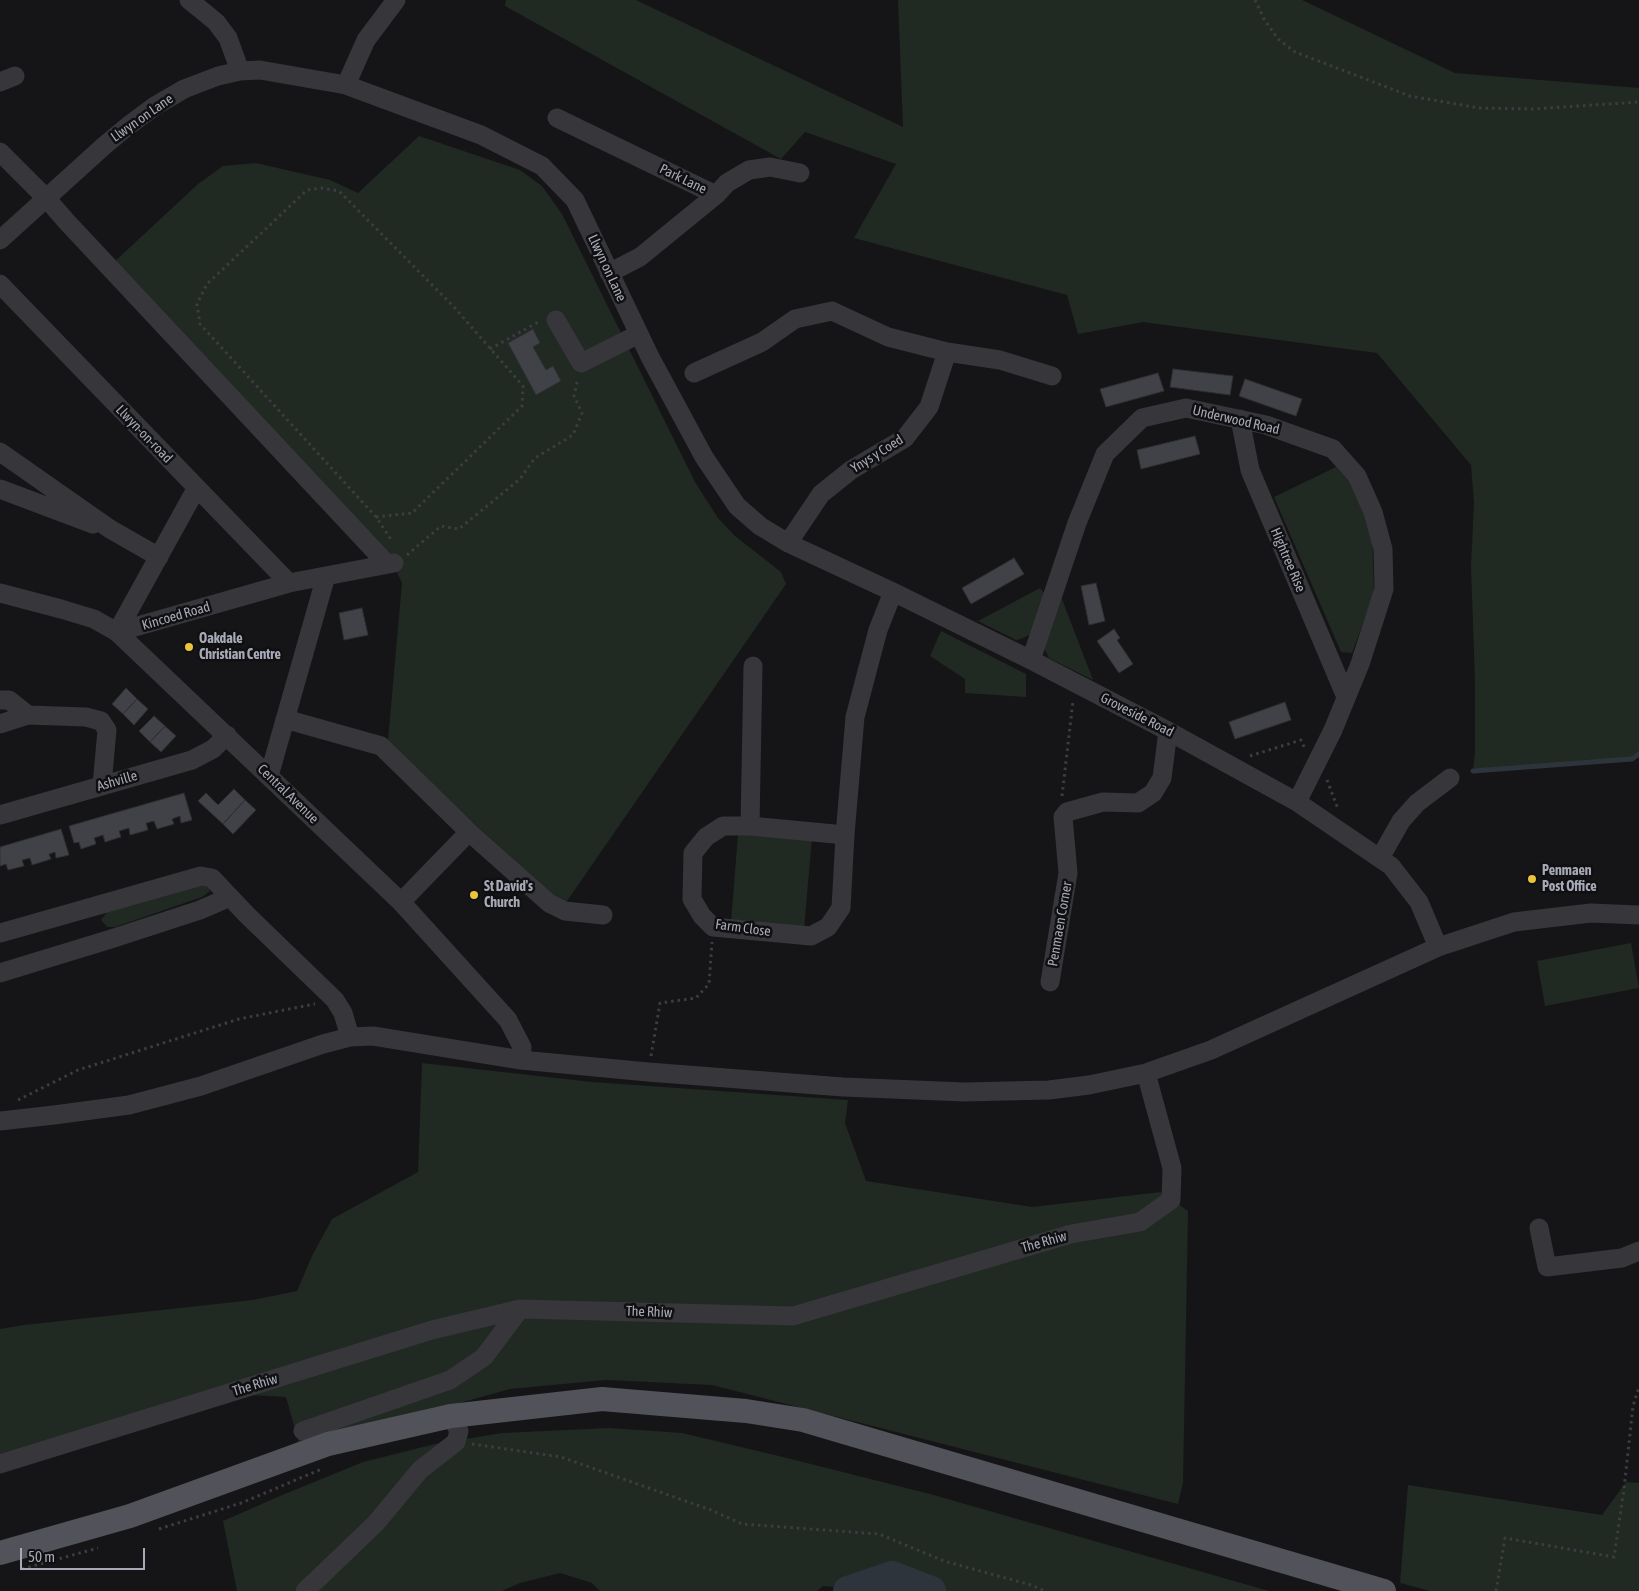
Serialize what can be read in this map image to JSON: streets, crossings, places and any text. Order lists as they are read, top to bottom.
{
  "streets": {
    "street": [
      "Llwyn on Lane",
      "Park Lane",
      "Underwood Road",
      "Llwyn-on-road",
      "Ynys y Coed",
      "Hightree Rise",
      "Kincoed Road",
      "Groveside Road",
      "Ashville",
      "Central Avenue",
      "Penmaen Corner",
      "Farm Close",
      "The Rhiw"
    ]
  },
  "crossings": [
    ["Llwyn on Lane", "Park Lane"],
    ["Llwyn on Lane", "Ynys y Coed"],
    ["Llwyn on Lane", "Groveside Road"],
    ["Underwood Road", "Hightree Rise"],
    ["Underwood Road", "Groveside Road"],
    ["Llwyn-on-road", "Kincoed Road"],
    ["Ynys y Coed", "Groveside Road"],
    ["Kincoed Road", "Central Avenue"],
    ["Groveside Road", "Farm Close"],
    ["Ashville", "Central Avenue"]
  ],
  "places": ["Oakdale Christian Centre", "Penmaen Post Office", "St David's Church"],
  "scale_bar": "50 m"
}
